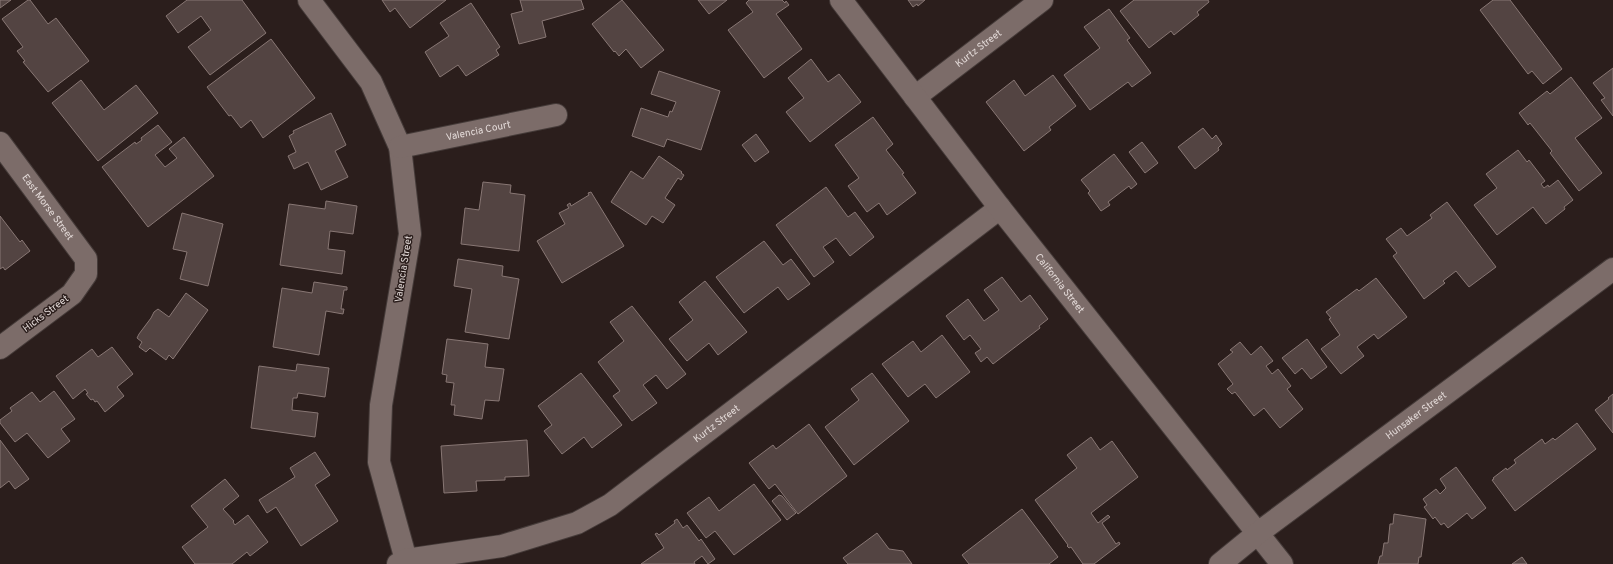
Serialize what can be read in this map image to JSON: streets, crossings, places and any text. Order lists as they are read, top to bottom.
{
  "streets": {
    "street": [
      "Kurtz Street",
      "Valencia Court",
      "East Morse Street",
      "Valencia Street",
      "California Street",
      "Hicks Street",
      "Hunsaker Street"
    ]
  },
  "crossings": [
    ["Kurtz Street", "Valencia Street"],
    ["Kurtz Street", "California Street"],
    ["Valencia Court", "Valencia Street"],
    ["East Morse Street", "Hicks Street"],
    ["California Street", "Hunsaker Street"]
  ]
}
